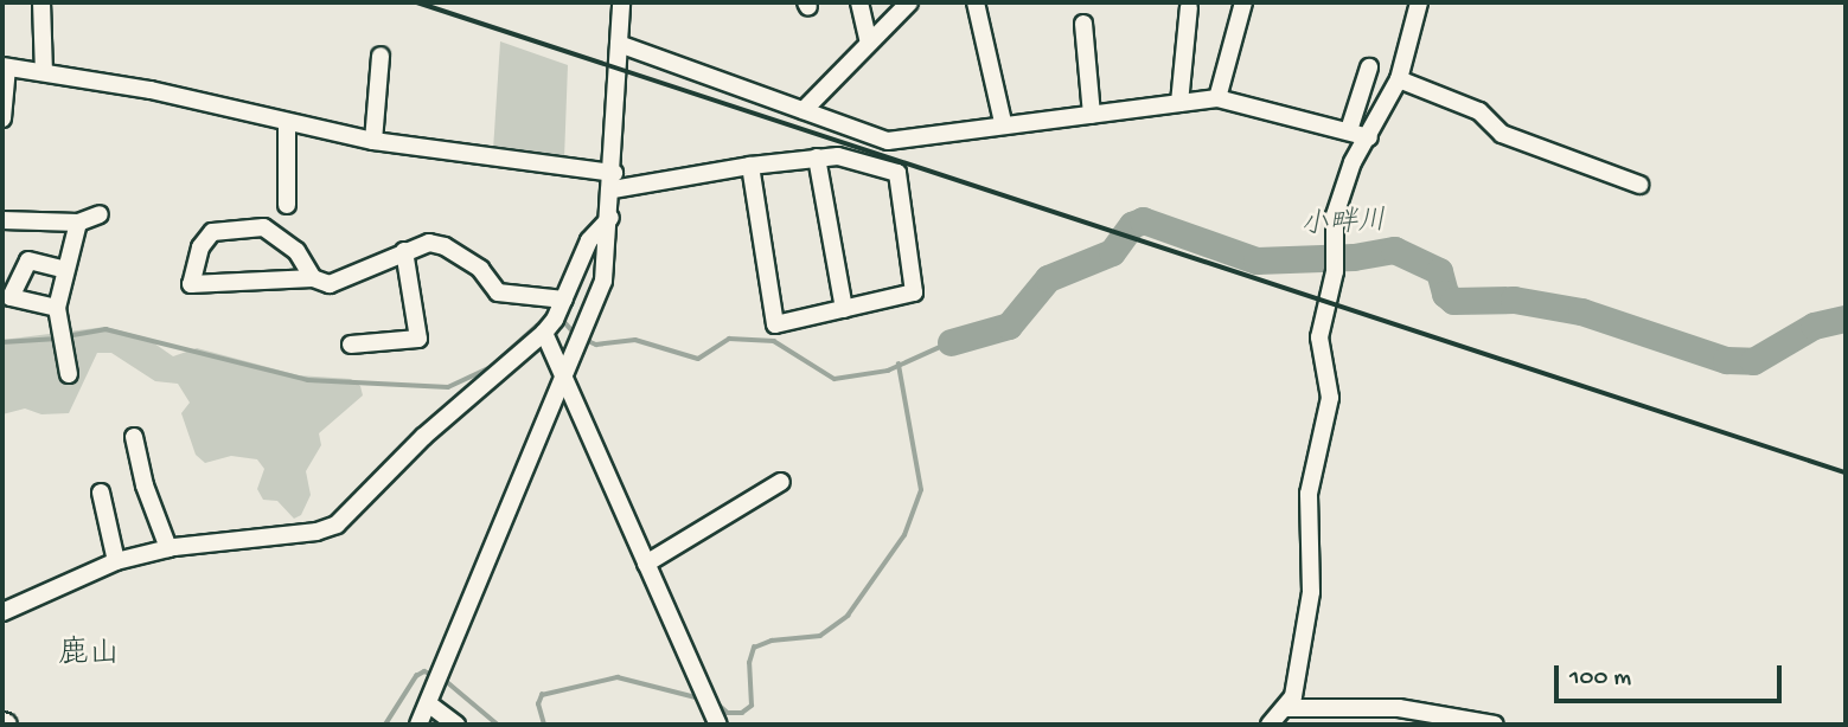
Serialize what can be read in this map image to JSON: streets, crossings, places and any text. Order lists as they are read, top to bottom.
{
  "districts": ["鹿山"],
  "water": ["小畔川"],
  "scale_bar": "100 m"
}
